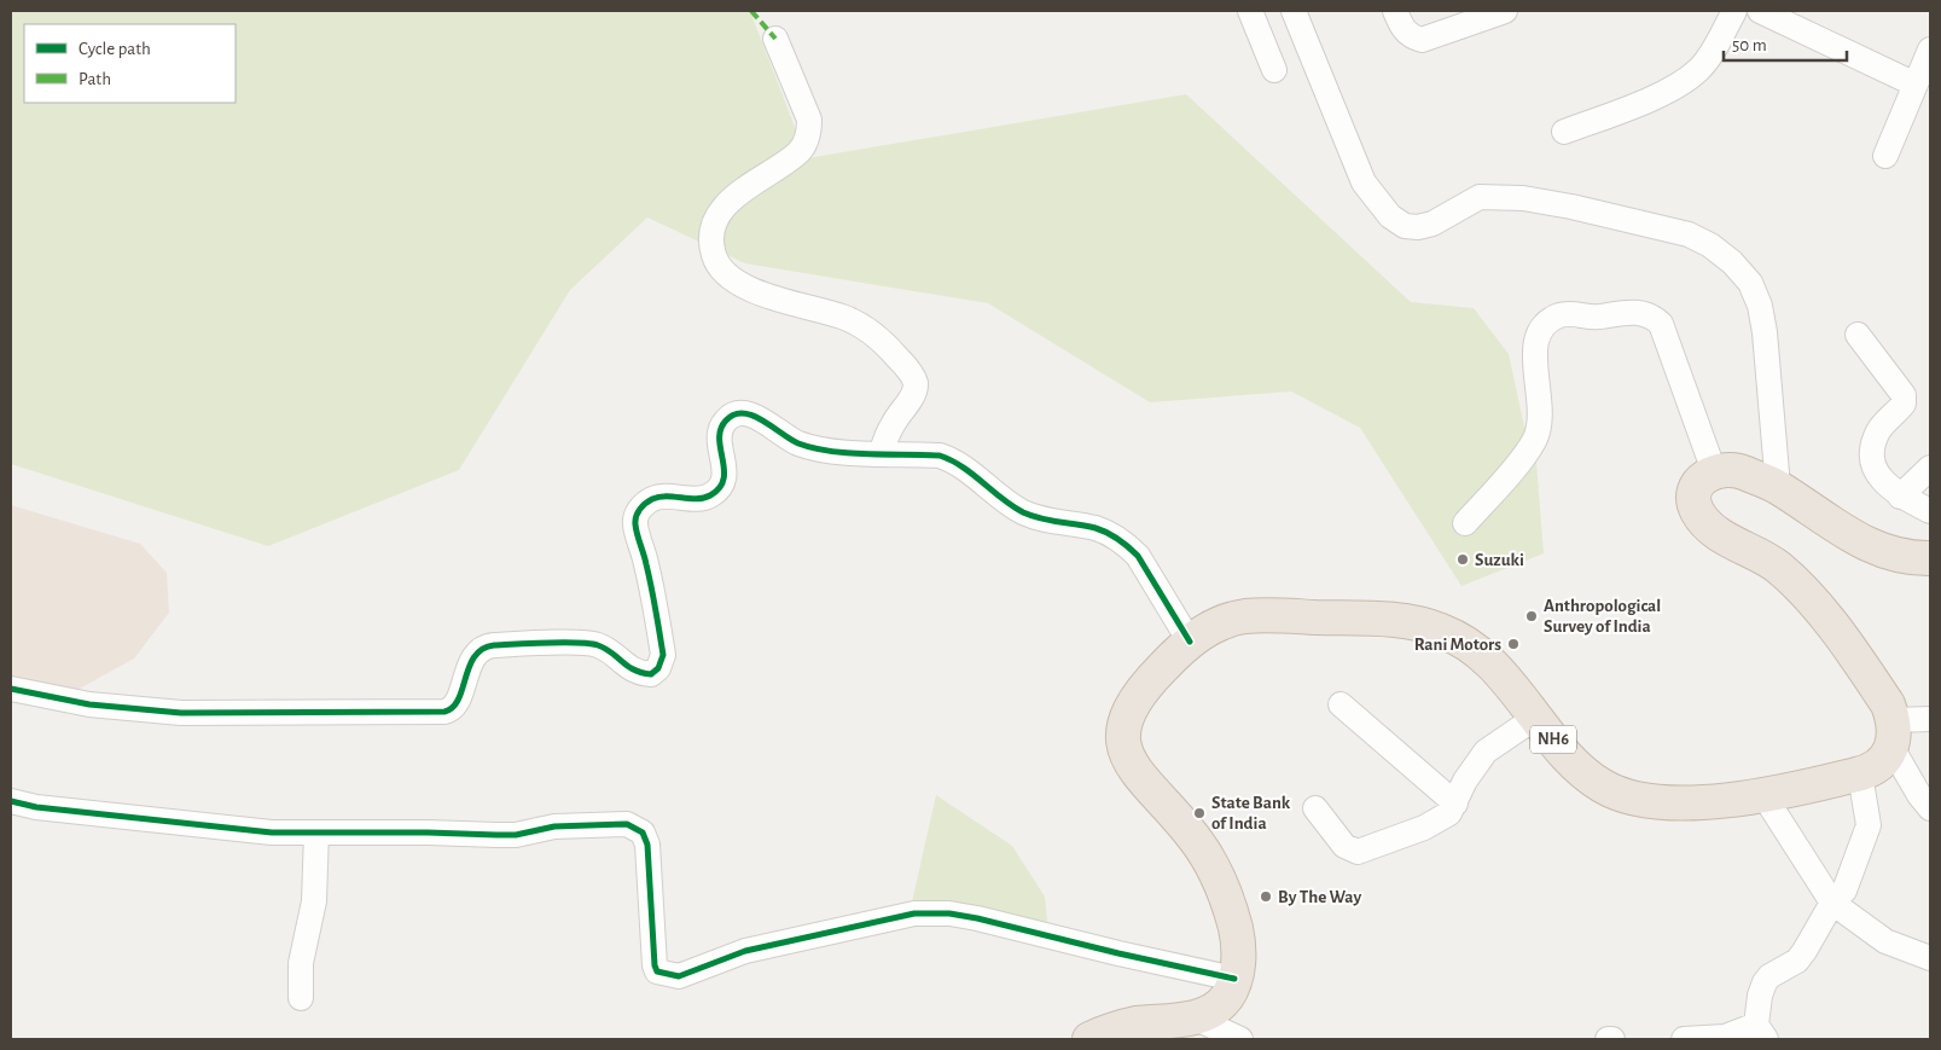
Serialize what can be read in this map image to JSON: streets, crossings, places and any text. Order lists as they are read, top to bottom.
{
  "streets": {
    "highway": ["NH6"]
  },
  "places": [
    "Suzuki",
    "Anthropological Survey of India",
    "Rani Motors",
    "State Bank of India",
    "By The Way"
  ],
  "legend": ["Cycle path", "Path"],
  "scale_bar": "50 m"
}
